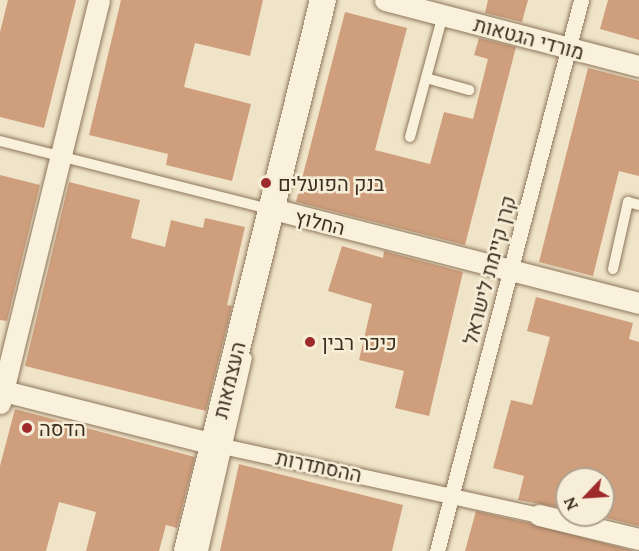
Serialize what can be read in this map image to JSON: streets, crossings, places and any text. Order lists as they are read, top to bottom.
{
  "streets": {
    "street": [
      "מורדי הגטאות",
      "החלוץ",
      "קרן קיימת לישראל",
      "העצמאות",
      "ההסתדרות"
    ]
  },
  "crossings": [
    ["מורדי הגטאות", "קרן קיימת לישראל"],
    ["החלוץ", "קרן קיימת לישראל"],
    ["החלוץ", "העצמאות"],
    ["קרן קיימת לישראל", "ההסתדרות"],
    ["העצמאות", "ההסתדרות"]
  ],
  "places": ["בנק הפועלים", "כיכר רבין", "הדסה"],
  "north": "bottom left"
}
